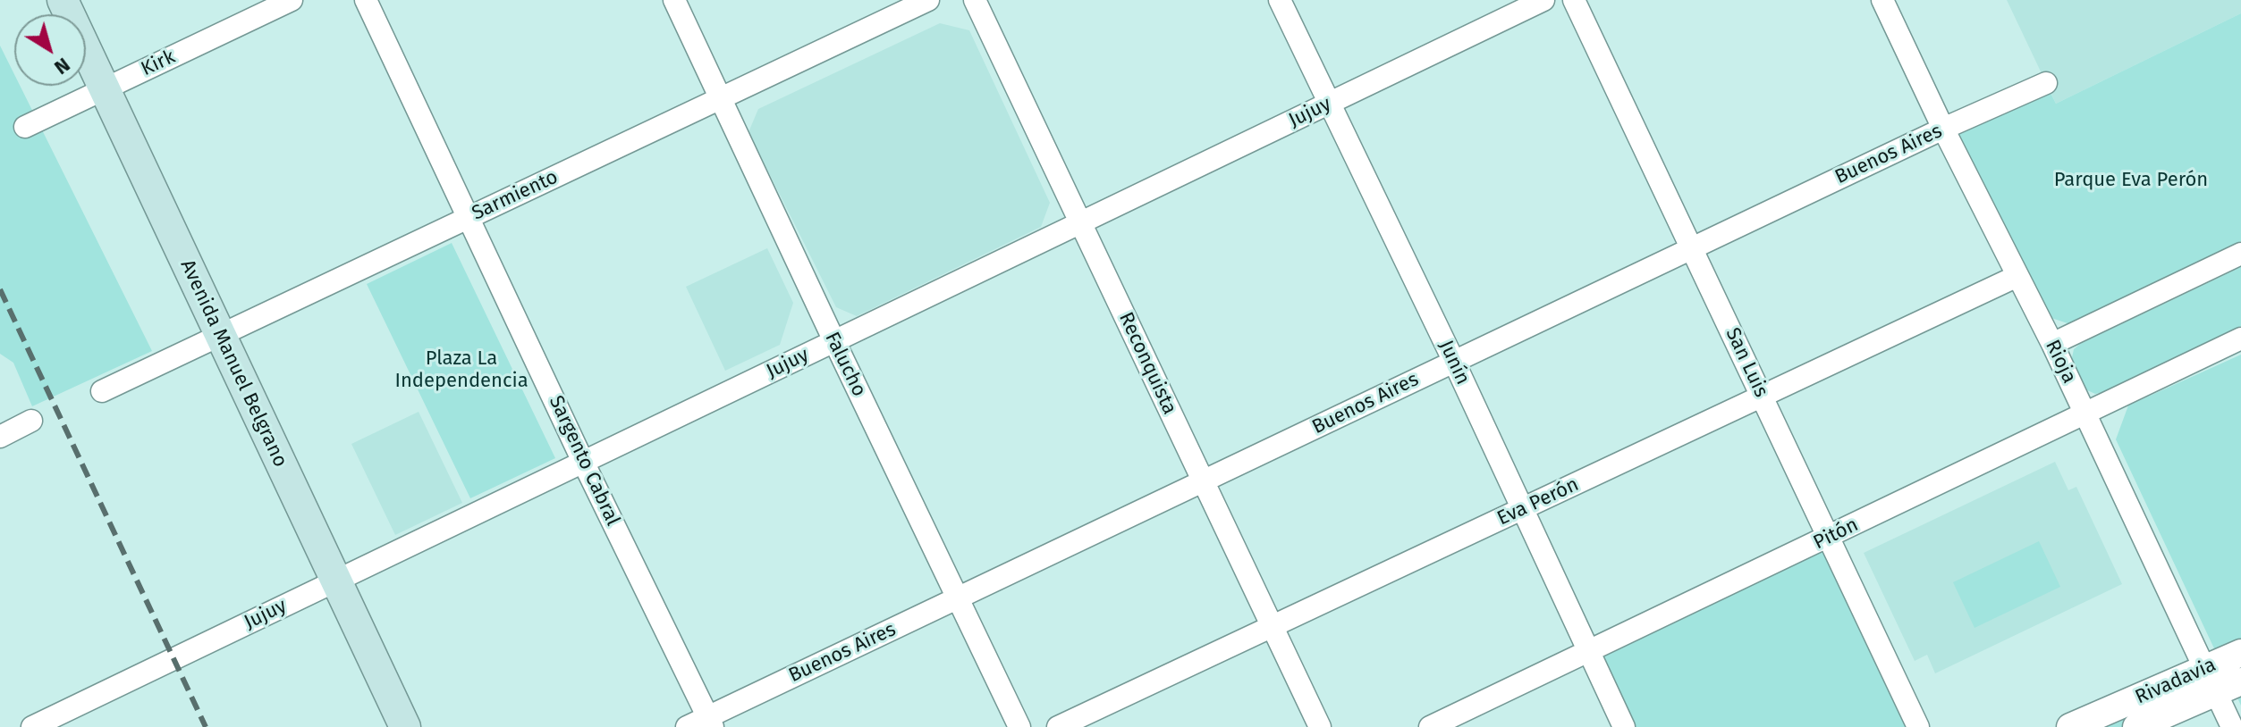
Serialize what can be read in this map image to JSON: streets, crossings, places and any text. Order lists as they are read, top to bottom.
{
  "streets": {
    "main road": ["Avenida Manuel Belgrano"],
    "street": [
      "Kirk",
      "Jujuy",
      "Buenos Aires",
      "Sarmiento",
      "Rioja",
      "Junín",
      "San Luis",
      "Reconquista",
      "Falucho",
      "Sargento Cabral",
      "Eva Perón",
      "Pitón",
      "Rivadavia"
    ]
  },
  "crossings": [
    ["Kirk", "Avenida Manuel Belgrano"],
    ["Jujuy", "Junín"],
    ["Jujuy", "Avenida Manuel Belgrano"],
    ["Jujuy", "Reconquista"],
    ["Jujuy", "Falucho"],
    ["Jujuy", "Sargento Cabral"],
    ["Buenos Aires", "Rioja"],
    ["Buenos Aires", "Junín"],
    ["Buenos Aires", "San Luis"],
    ["Buenos Aires", "Reconquista"],
    ["Buenos Aires", "Falucho"],
    ["Buenos Aires", "Sargento Cabral"],
    ["Sarmiento", "Avenida Manuel Belgrano"],
    ["Sarmiento", "Falucho"],
    ["Sarmiento", "Sargento Cabral"],
    ["Rioja", "Eva Perón"],
    ["Rioja", "Pitón"],
    ["Rioja", "Rivadavia"],
    ["Junín", "Eva Perón"],
    ["Junín", "Pitón"],
    ["San Luis", "Eva Perón"],
    ["San Luis", "Pitón"],
    ["Reconquista", "Eva Perón"]
  ],
  "parks": ["Parque Eva Perón", "Plaza La Independencia"],
  "north": "bottom right"
}
